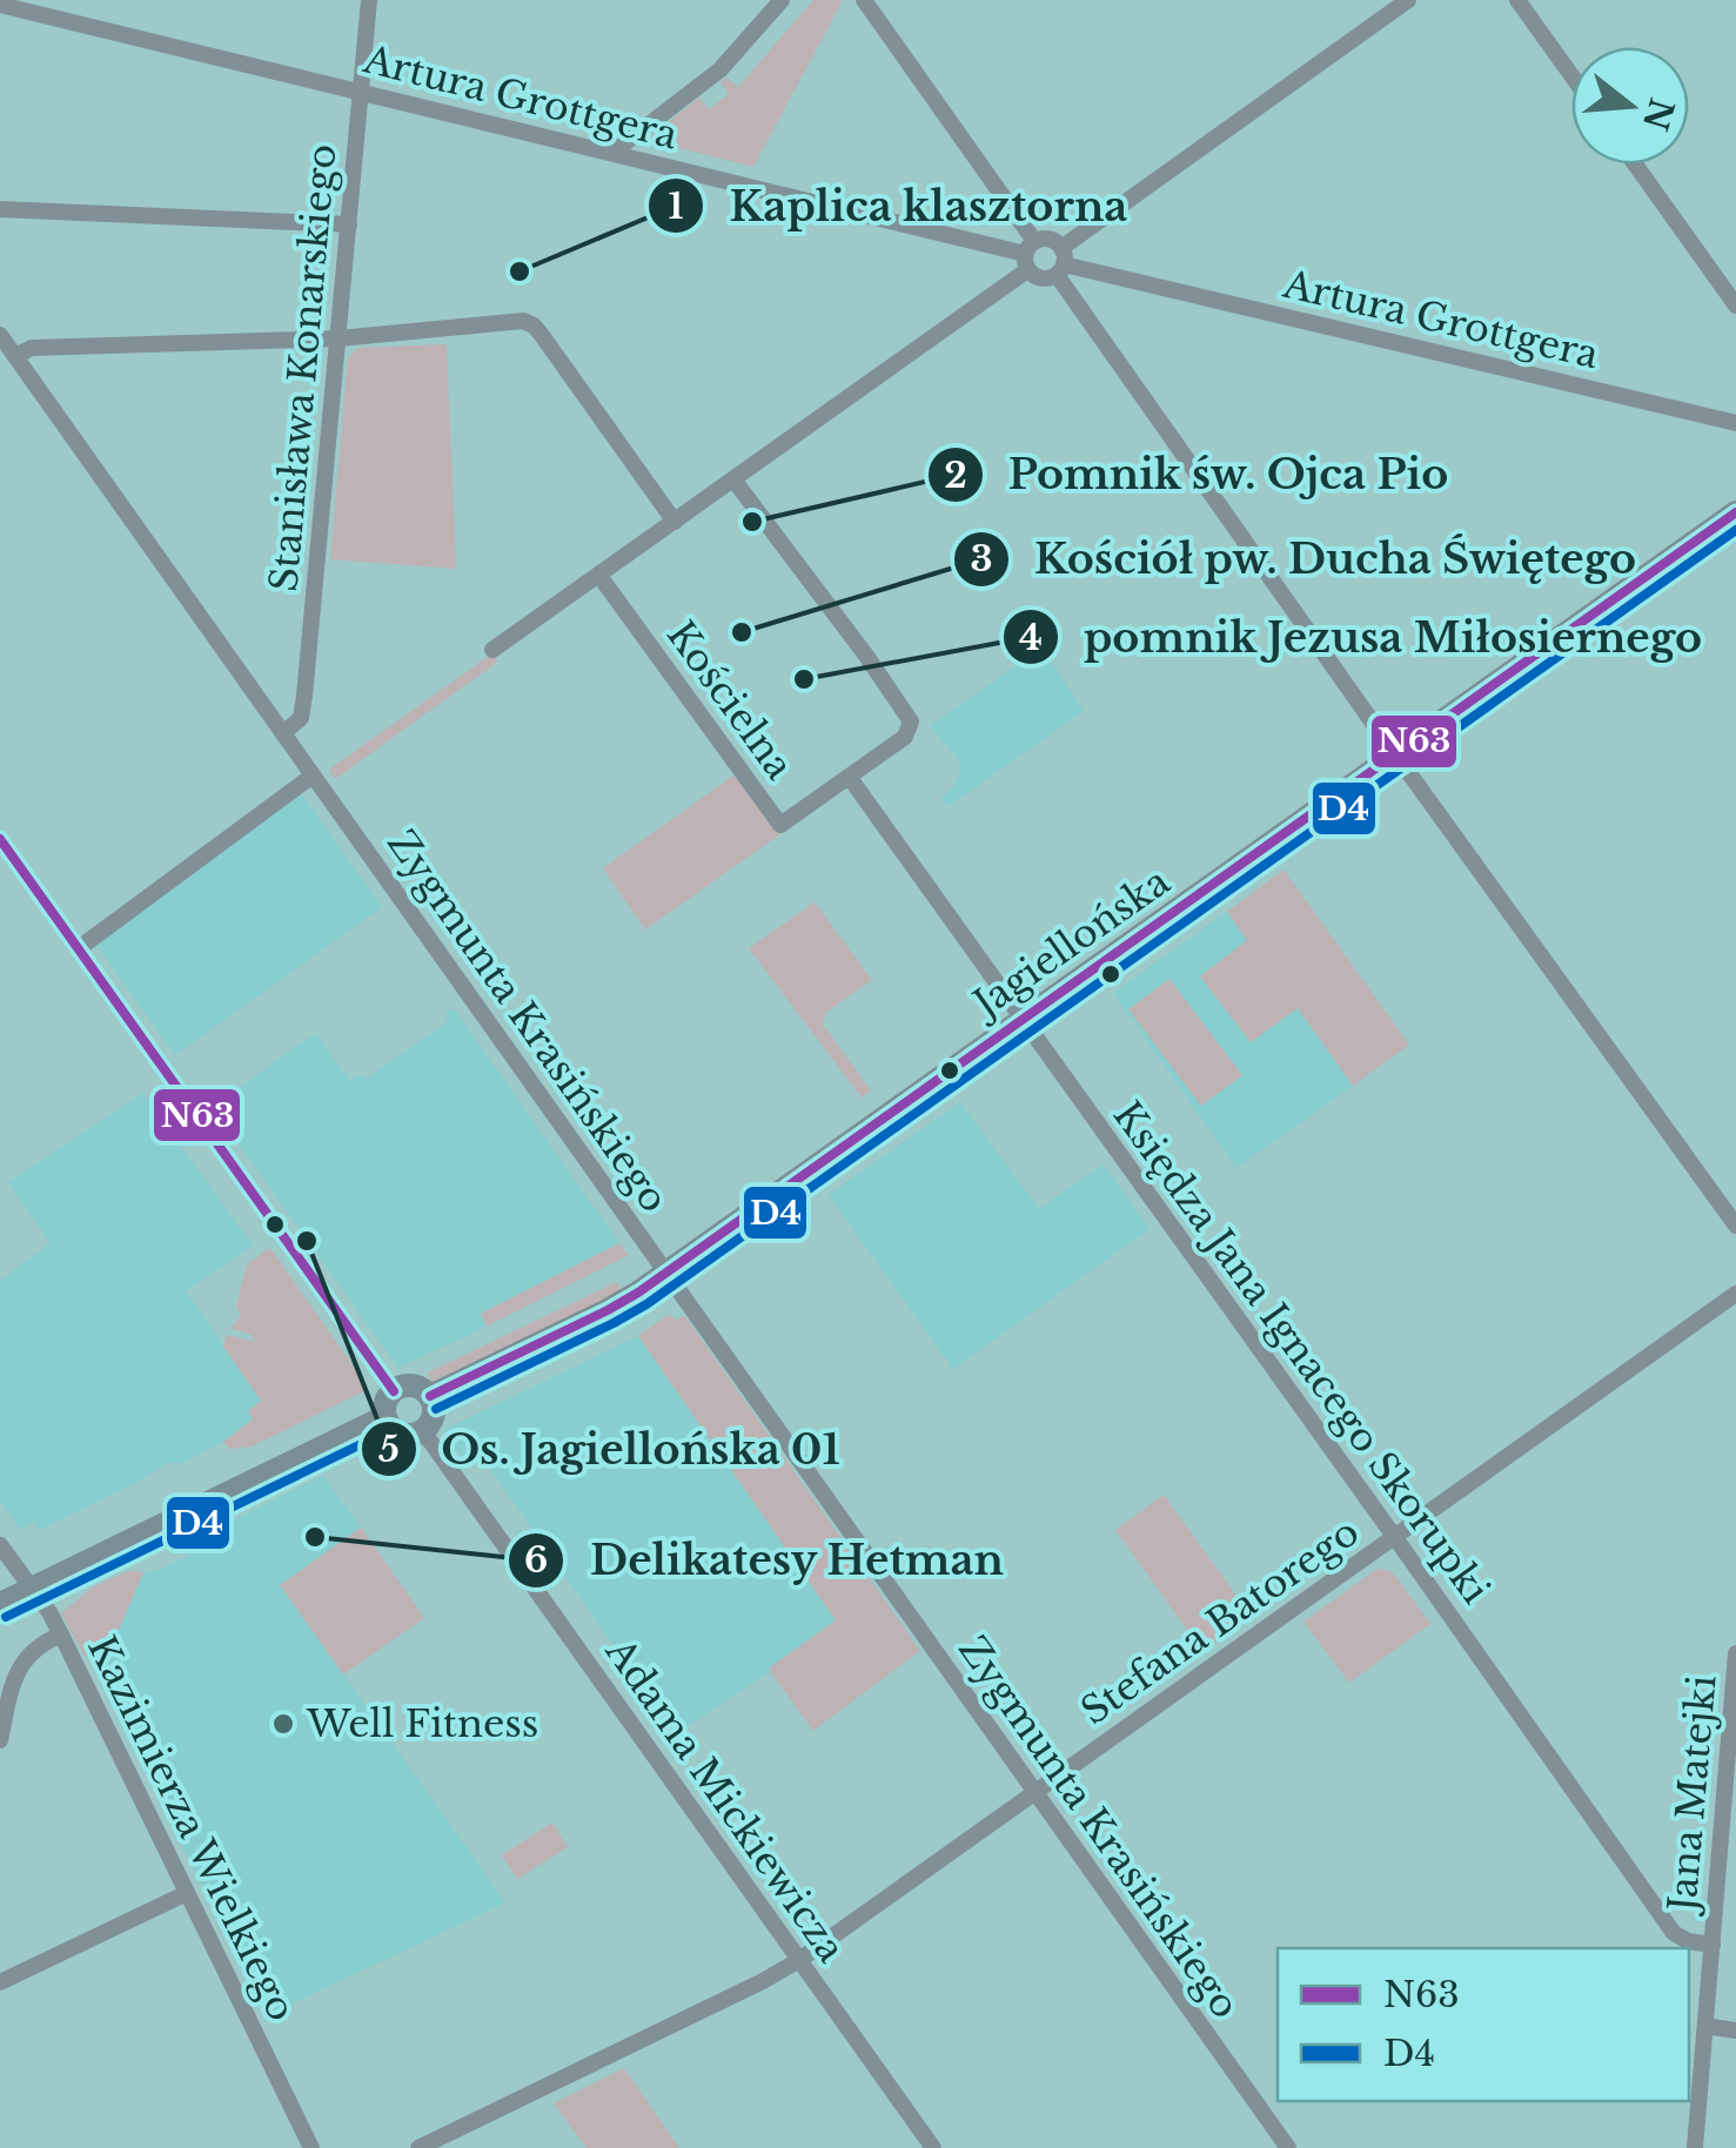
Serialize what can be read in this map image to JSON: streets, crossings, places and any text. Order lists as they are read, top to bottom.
{
  "streets": {
    "street": [
      "Artura Grottgera",
      "Stanisława Konarskiego",
      "Kościelna",
      "Jagiellońska",
      "Zygmunta Krasińskiego",
      "Księdza Jana Ignacego Skorupki",
      "Stefana Batorego",
      "Jana Matejki",
      "Adama Mickiewicza",
      "Kazimierza Wielkiego"
    ]
  },
  "crossings": [
    ["Artura Grottgera", "Stanisława Konarskiego"],
    ["Stanisława Konarskiego", "Zygmunta Krasińskiego"],
    ["Kościelna", "Księdza Jana Ignacego Skorupki"],
    ["Jagiellońska", "Zygmunta Krasińskiego"],
    ["Jagiellońska", "Księdza Jana Ignacego Skorupki"],
    ["Jagiellońska", "Adama Mickiewicza"],
    ["Zygmunta Krasińskiego", "Stefana Batorego"],
    ["Księdza Jana Ignacego Skorupki", "Stefana Batorego"],
    ["Księdza Jana Ignacego Skorupki", "Jana Matejki"],
    ["Stefana Batorego", "Adama Mickiewicza"]
  ],
  "places": [
    "Kaplica klasztorna",
    "Pomnik św. Ojca Pio",
    "Kościół pw. Ducha Świętego",
    "pomnik Jezusa Miłosiernego",
    "Os. Jagiellońska 01",
    "Delikatesy Hetman",
    "Well Fitness"
  ],
  "lines": ["transit line N63", "transit line D4"],
  "legend": ["N63", "D4"],
  "north": "right"
}
